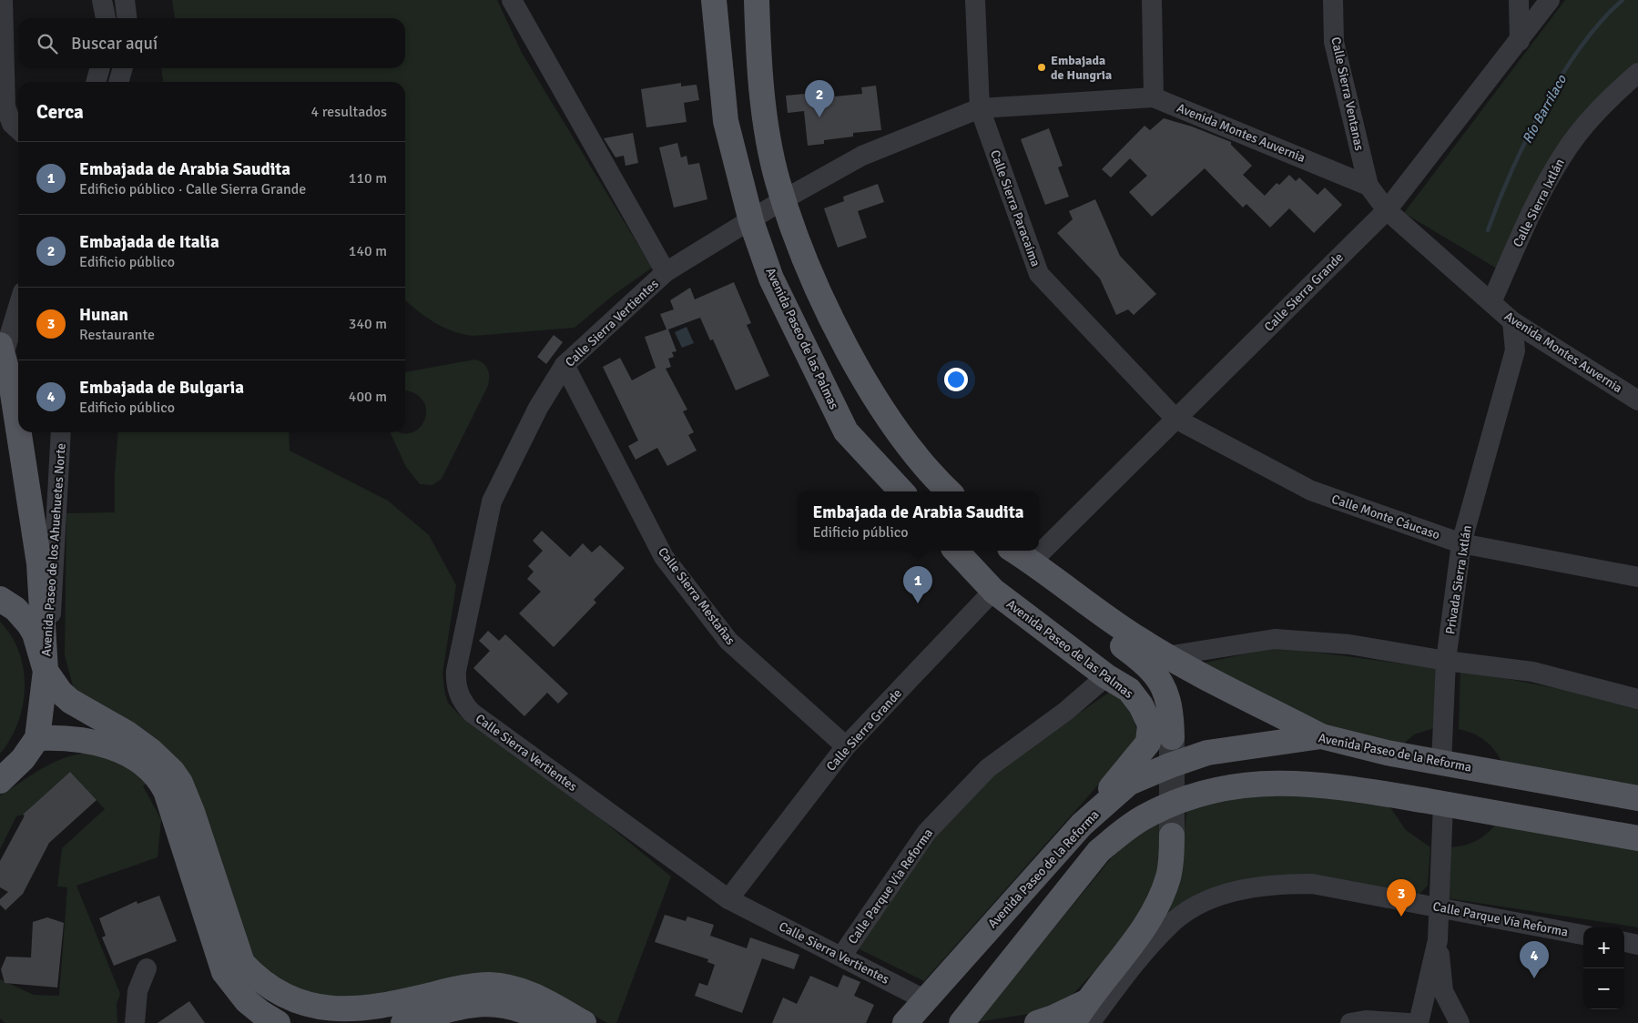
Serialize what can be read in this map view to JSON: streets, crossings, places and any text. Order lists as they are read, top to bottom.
{
  "streets": {
    "main road": ["Avenida Paseo de las Palmas", "Avenida Paseo de la Reforma"],
    "street": [
      "Calle Sierra Ventanas",
      "Avenida Montes Auvernia",
      "Calle Sierra Ixtlán",
      "Calle Sierra Paracaima",
      "Calle Sierra Grande",
      "Calle Sierra Vertientes",
      "Calle Monte Cáucaso",
      "Avenida Paseo de los Ahuehuetes Norte",
      "Privada Sierra Ixtlán",
      "Calle Sierra Mestañas",
      "Calle Parque Vía Reforma"
    ]
  },
  "crossings": [
    ["Calle Sierra Ventanas", "Avenida Montes Auvernia"],
    ["Avenida Montes Auvernia", "Calle Sierra Ixtlán"],
    ["Avenida Montes Auvernia", "Calle Sierra Paracaima"],
    ["Avenida Montes Auvernia", "Calle Sierra Grande"],
    ["Avenida Montes Auvernia", "Calle Sierra Vertientes"],
    ["Avenida Montes Auvernia", "Privada Sierra Ixtlán"],
    ["Calle Sierra Paracaima", "Calle Sierra Grande"],
    ["Calle Sierra Paracaima", "Calle Monte Cáucaso"],
    ["Calle Sierra Grande", "Calle Sierra Vertientes"],
    ["Calle Sierra Grande", "Avenida Paseo de las Palmas"],
    ["Calle Sierra Grande", "Calle Monte Cáucaso"],
    ["Calle Sierra Grande", "Calle Sierra Mestañas"],
    ["Calle Sierra Vertientes", "Avenida Paseo de las Palmas"],
    ["Calle Sierra Vertientes", "Calle Sierra Mestañas"],
    ["Calle Sierra Vertientes", "Avenida Paseo de la Reforma"],
    ["Calle Sierra Vertientes", "Calle Parque Vía Reforma"],
    ["Avenida Paseo de las Palmas", "Avenida Paseo de la Reforma"],
    ["Avenida Paseo de las Palmas", "Calle Parque Vía Reforma"],
    ["Calle Monte Cáucaso", "Privada Sierra Ixtlán"],
    ["Privada Sierra Ixtlán", "Avenida Paseo de la Reforma"]
  ],
  "water": ["Río Barrilaco"],
  "places": ["Embajada de Hungria"],
  "page": {
    "search": "Buscar aquí",
    "pins": [
      "2",
      "1",
      "3",
      "4"
    ],
    "heading": ["Cerca", "4 resultados"],
    "list": [
      {
        "mark": "1",
        "name": "Embajada de Arabia Saudita",
        "note": "Edificio público · Calle Sierra Grande",
        "value": "110 m"
      },
      {
        "mark": "2",
        "name": "Embajada de Italia",
        "note": "Edificio público",
        "value": "140 m"
      },
      {
        "mark": "3",
        "name": "Hunan",
        "note": "Restaurante",
        "value": "340 m"
      },
      {
        "mark": "4",
        "name": "Embajada de Bulgaria",
        "note": "Edificio público",
        "value": "400 m"
      }
    ],
    "popup": ["Embajada de Arabia Saudita", "Edificio público"],
    "map_buttons": ["+", "−"]
  }
}
